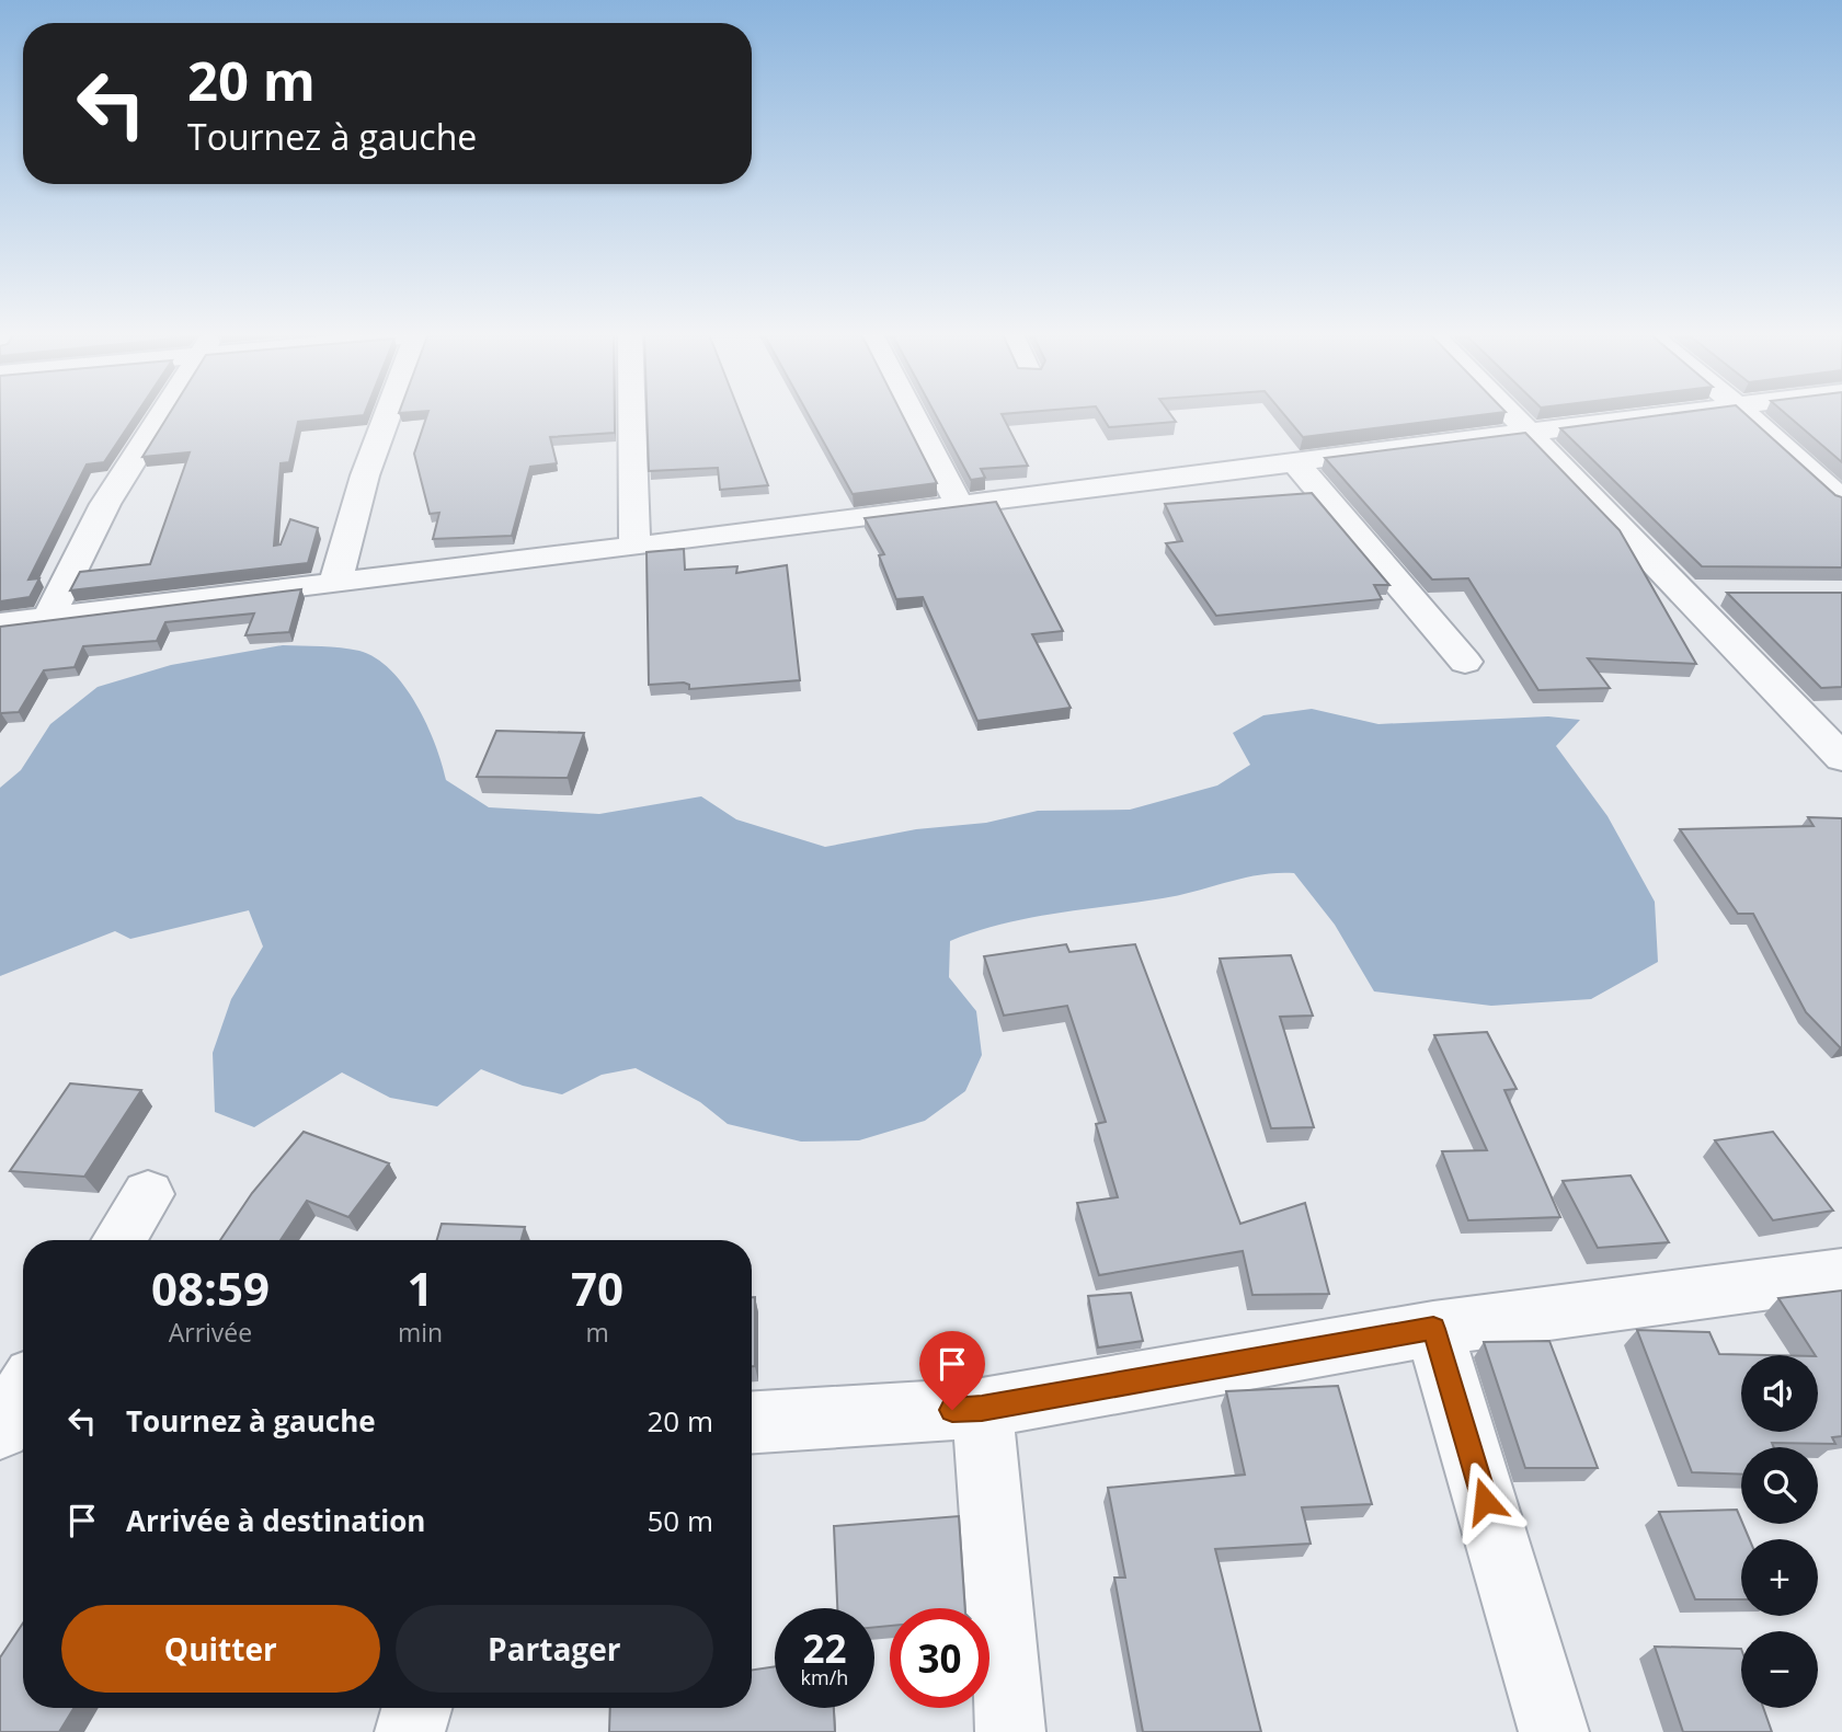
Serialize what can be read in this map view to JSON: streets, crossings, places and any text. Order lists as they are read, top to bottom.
{
  "page": {
    "turn": ["20 m", "Tournez à gauche"],
    "eta": [
      "08:59",
      "Arrivée",
      "1",
      "min",
      "70",
      "m"
    ],
    "map_buttons": ["+", "−"],
    "list": [
      {
        "name": "Tournez à gauche",
        "value": "20 m"
      },
      {
        "name": "Arrivée à destination",
        "value": "50 m"
      }
    ],
    "buttons": ["Quitter", "Partager"],
    "speed": "22 km/h",
    "limit": "30"
  }
}
